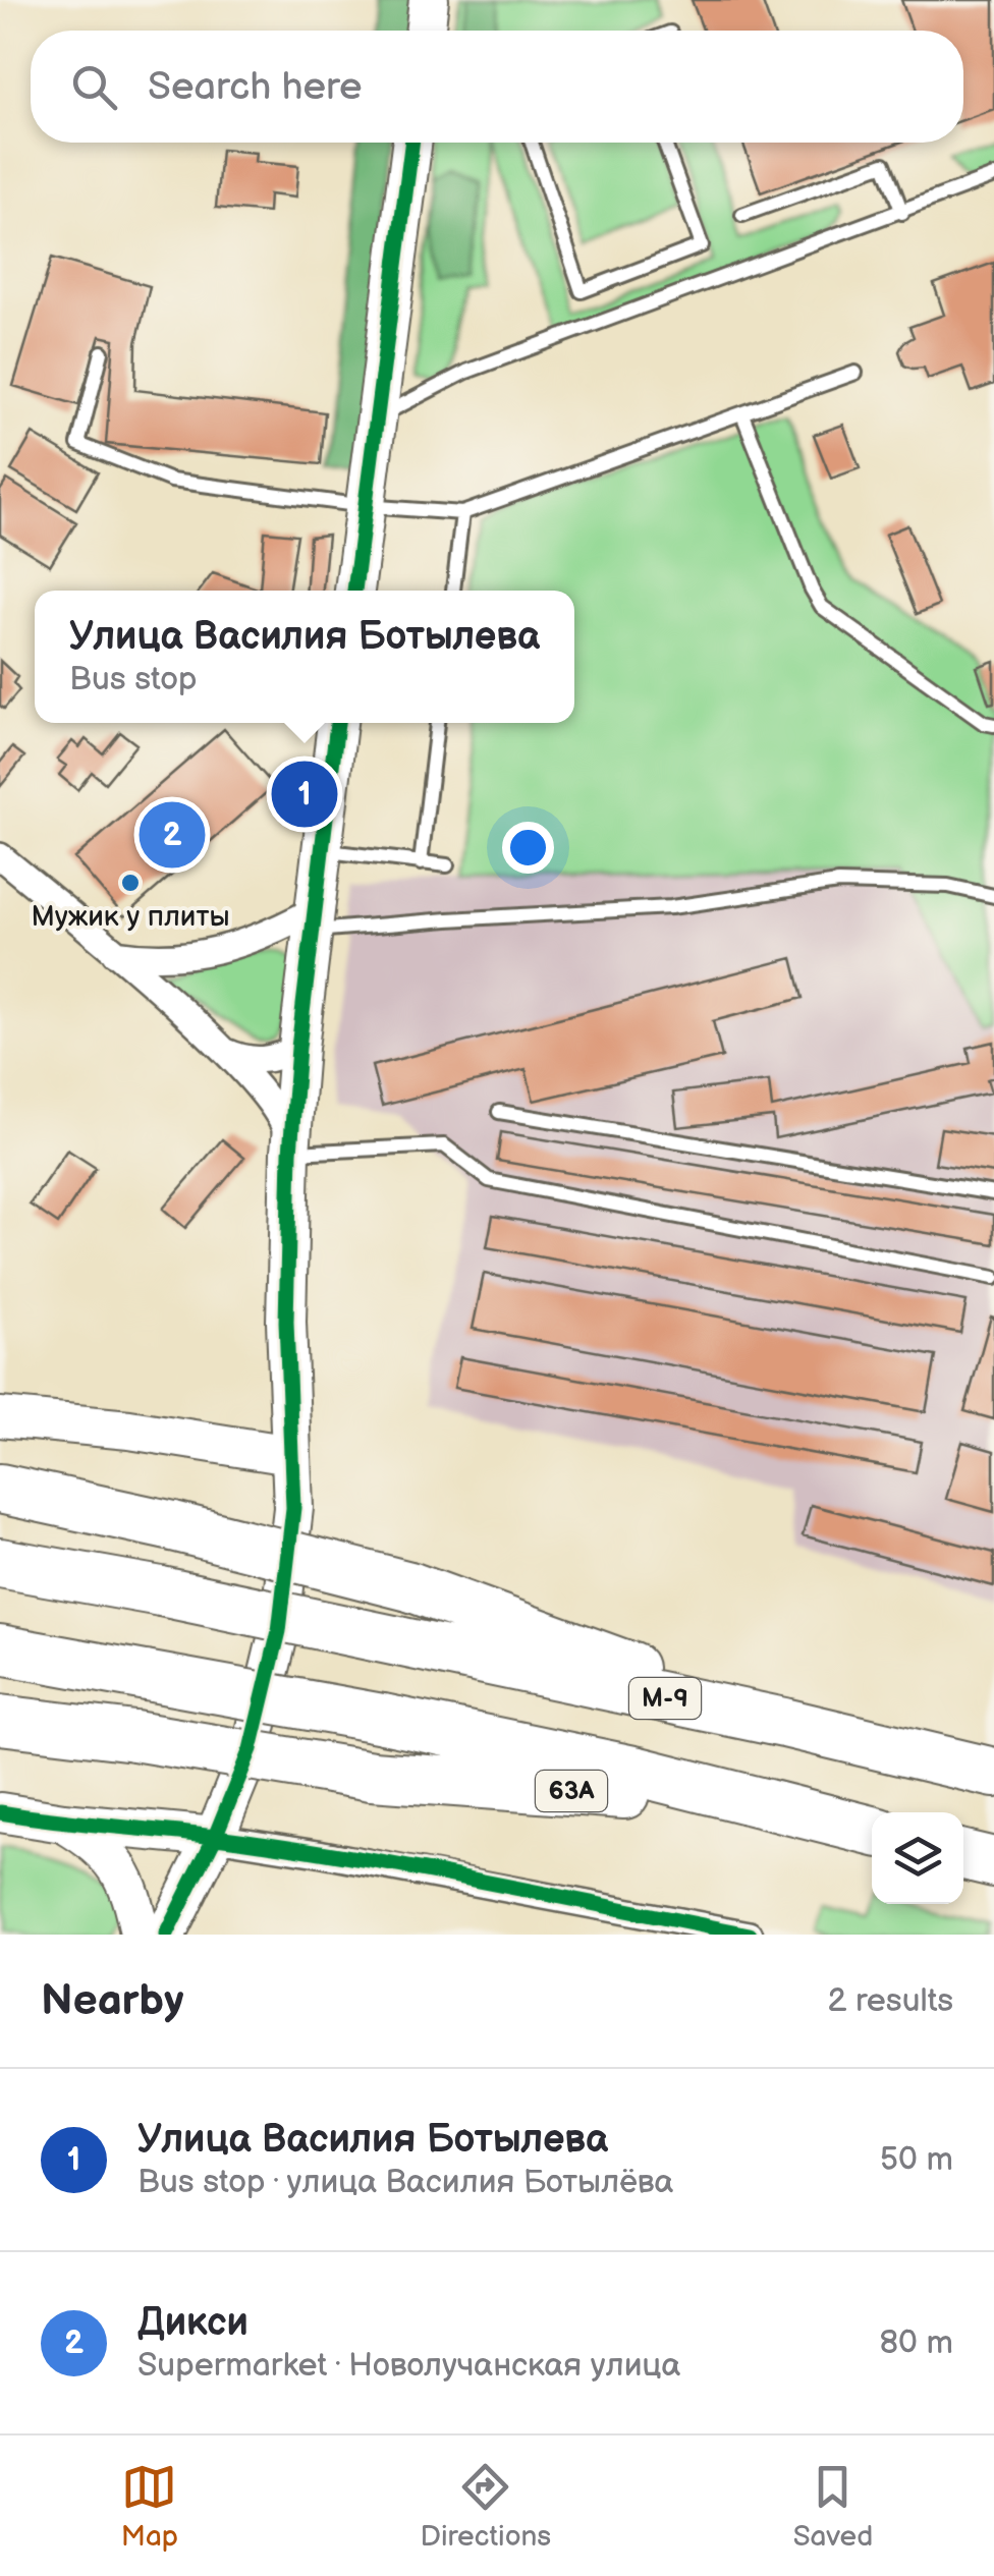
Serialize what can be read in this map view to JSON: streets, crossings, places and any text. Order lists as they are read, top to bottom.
{
  "streets": {
    "highway": ["М-9", "63A"]
  },
  "places": ["Мужик у плиты"],
  "page": {
    "search": "Search here",
    "popup": ["Улица Василия Ботылева", "Bus stop"],
    "pins": ["1", "2"],
    "heading": ["Nearby", "2 results"],
    "list": [
      {
        "mark": "1",
        "name": "Улица Василия Ботылева",
        "note": "Bus stop · улица Василия Ботылёва",
        "value": "50 m"
      },
      {
        "mark": "2",
        "name": "Дикси",
        "note": "Supermarket · Новолучанская улица",
        "value": "80 m"
      }
    ],
    "nav": ["Map", "Directions", "Saved"]
  }
}
